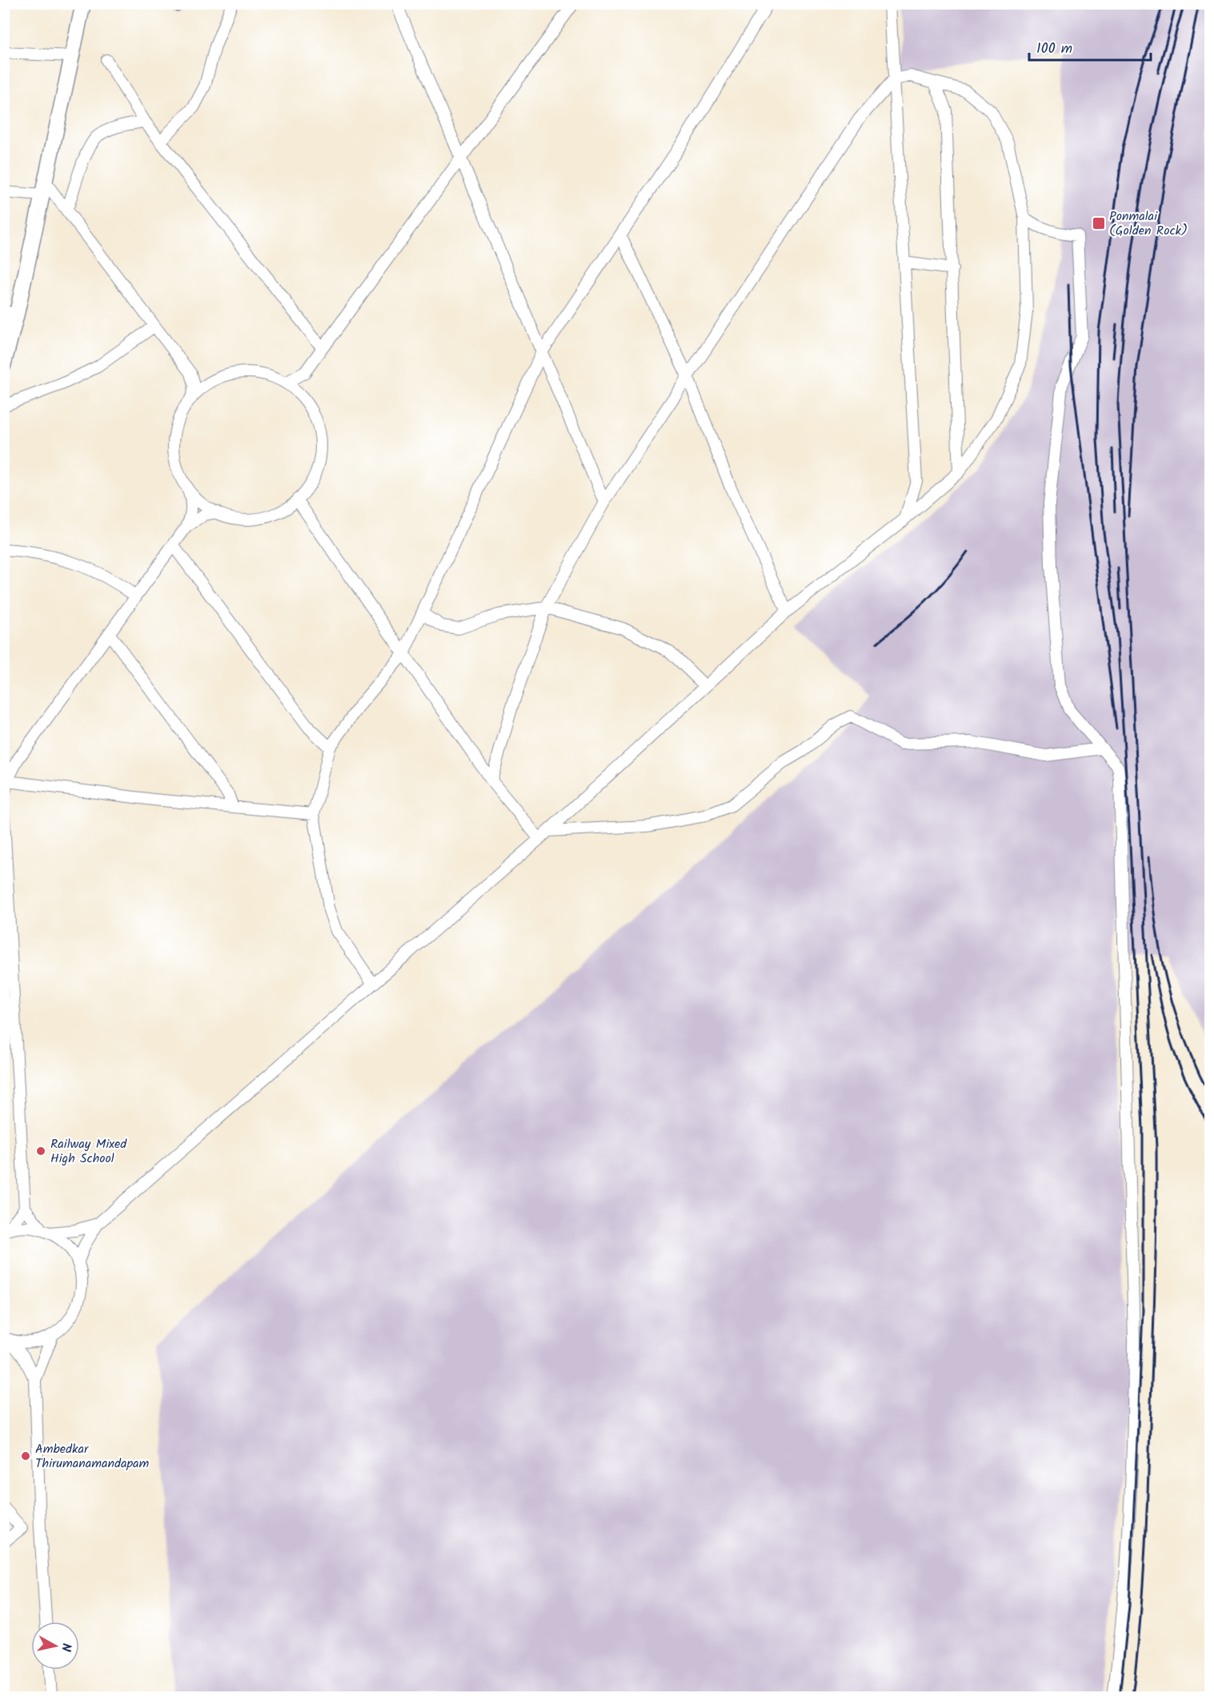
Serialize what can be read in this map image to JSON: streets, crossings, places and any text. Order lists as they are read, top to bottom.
{
  "places": {
    "transit": ["Ponmalai (Golden Rock)"],
    "other": ["Railway Mixed High School", "Ambedkar Thirumanamandapam"]
  },
  "scale_bar": "100 m",
  "north": "right"
}
